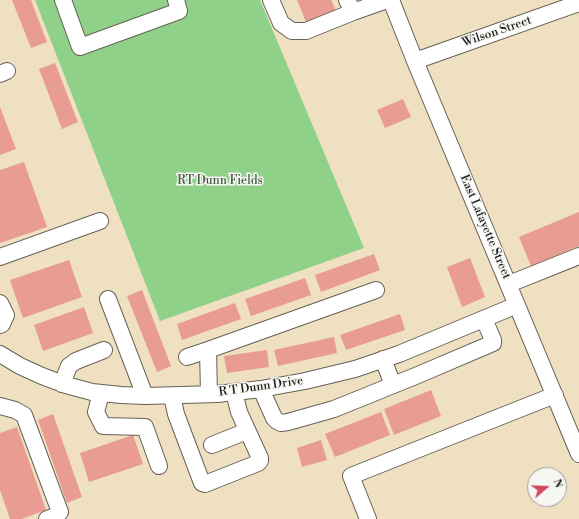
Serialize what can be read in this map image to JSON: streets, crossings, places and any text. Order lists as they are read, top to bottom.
{
  "streets": {
    "street": ["Wilson Street", "East Lafayette Street", "R T Dunn Drive"]
  },
  "crossings": [
    ["Wilson Street", "East Lafayette Street"],
    ["East Lafayette Street", "R T Dunn Drive"]
  ],
  "parks": ["RT Dunn Fields"],
  "north": "right"
}
